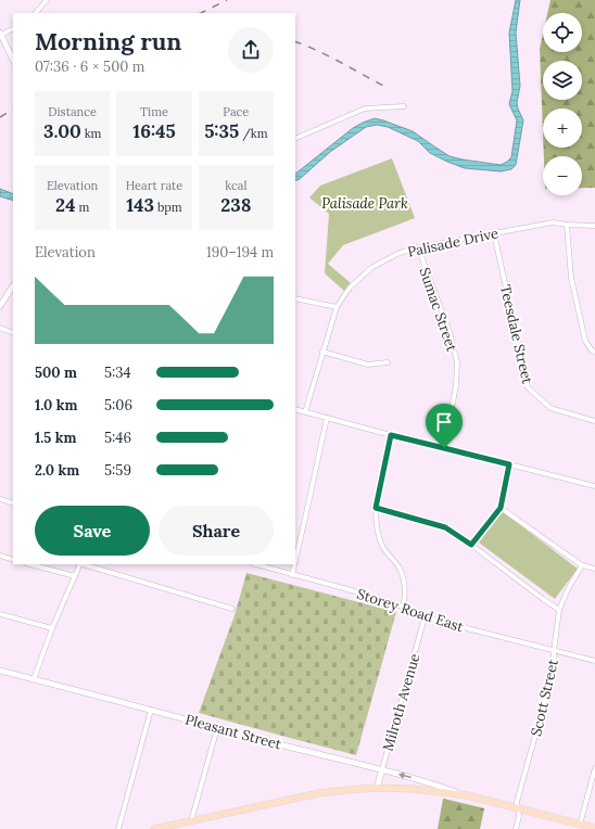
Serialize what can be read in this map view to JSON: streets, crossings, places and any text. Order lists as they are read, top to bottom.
{
  "streets": {
    "street": [
      "Palisade Drive",
      "Sumac Street",
      "Teesdale Street",
      "Storey Road East",
      "Scott Street",
      "Milroth Avenue",
      "Pleasant Street"
    ]
  },
  "crossings": [
    ["Palisade Drive", "Sumac Street"],
    ["Palisade Drive", "Teesdale Street"],
    ["Storey Road East", "Scott Street"],
    ["Storey Road East", "Milroth Avenue"],
    ["Milroth Avenue", "Pleasant Street"]
  ],
  "parks": ["Palisade Park"],
  "page": {
    "map_buttons": ["+", "−"],
    "heading": ["Morning run", "07:36 · 6 × 500 m"],
    "stats": [
      ["Distance", "3.00 km"],
      ["Time", "16:45"],
      ["Pace", "5:35 /km"],
      ["Elevation", "24 m"],
      ["Heart rate", "143 bpm"],
      ["kcal", "238"]
    ],
    "chart": ["Elevation", "190–194 m"],
    "list": [
      {
        "name": "500 m",
        "note": "5:34"
      },
      {
        "name": "1.0 km",
        "note": "5:06"
      },
      {
        "name": "1.5 km",
        "note": "5:46"
      },
      {
        "name": "2.0 km",
        "note": "5:59"
      }
    ],
    "buttons": ["Save", "Share"]
  }
}
